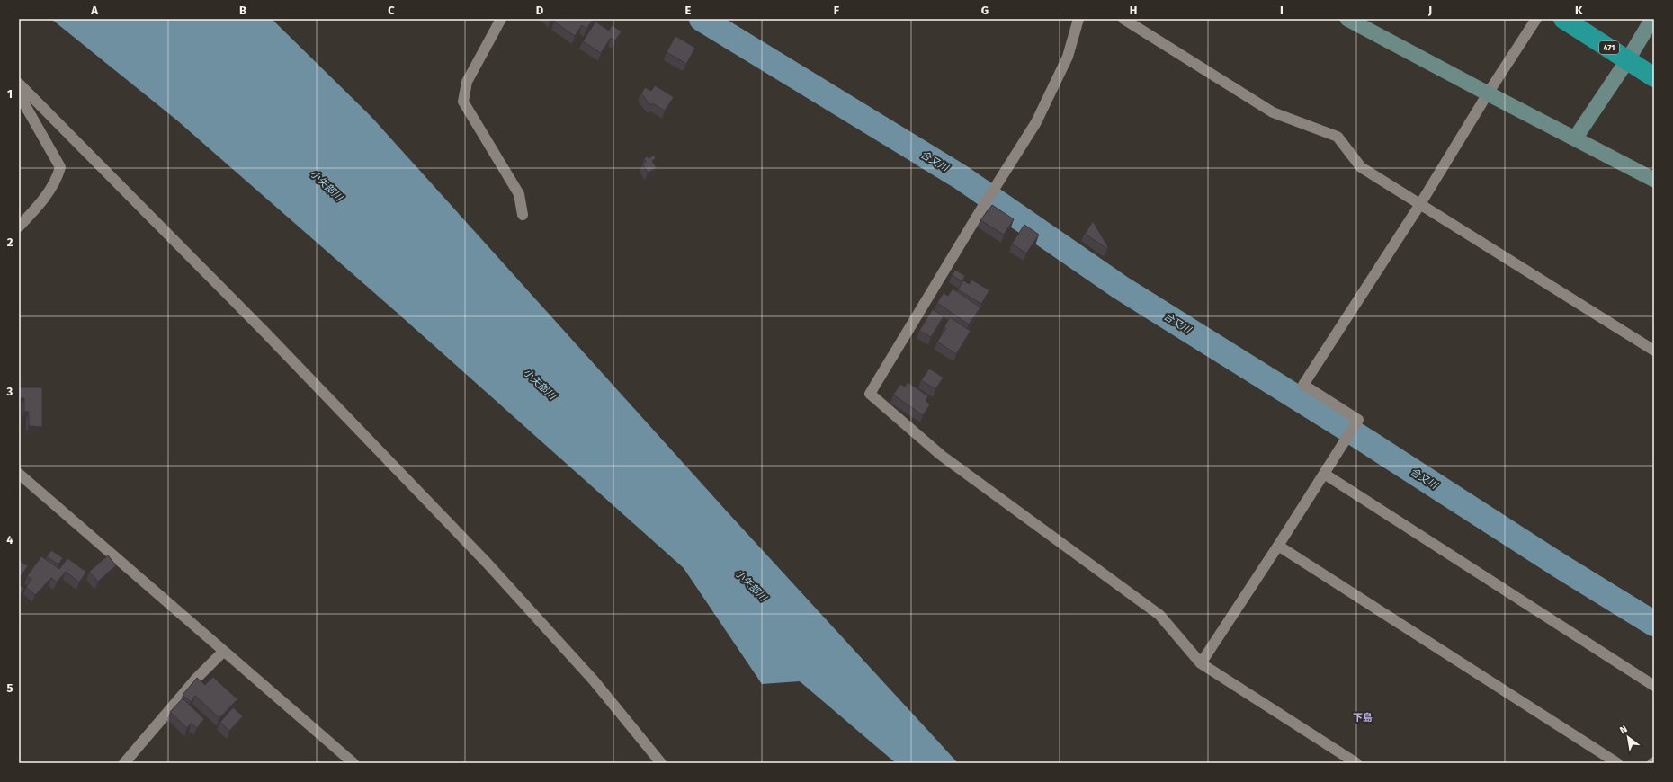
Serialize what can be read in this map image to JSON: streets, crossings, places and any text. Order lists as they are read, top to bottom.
{
  "streets": {
    "highway": ["471"]
  },
  "districts": ["下島"],
  "water": ["合又川", "小矢部川"],
  "north": "top left",
  "grid": {
    "columns": [
      "A",
      "B",
      "C",
      "D",
      "E",
      "F",
      "G",
      "H",
      "I",
      "J",
      "K"
    ],
    "rows": [
      "1",
      "2",
      "3",
      "4",
      "5"
    ]
  }
}
